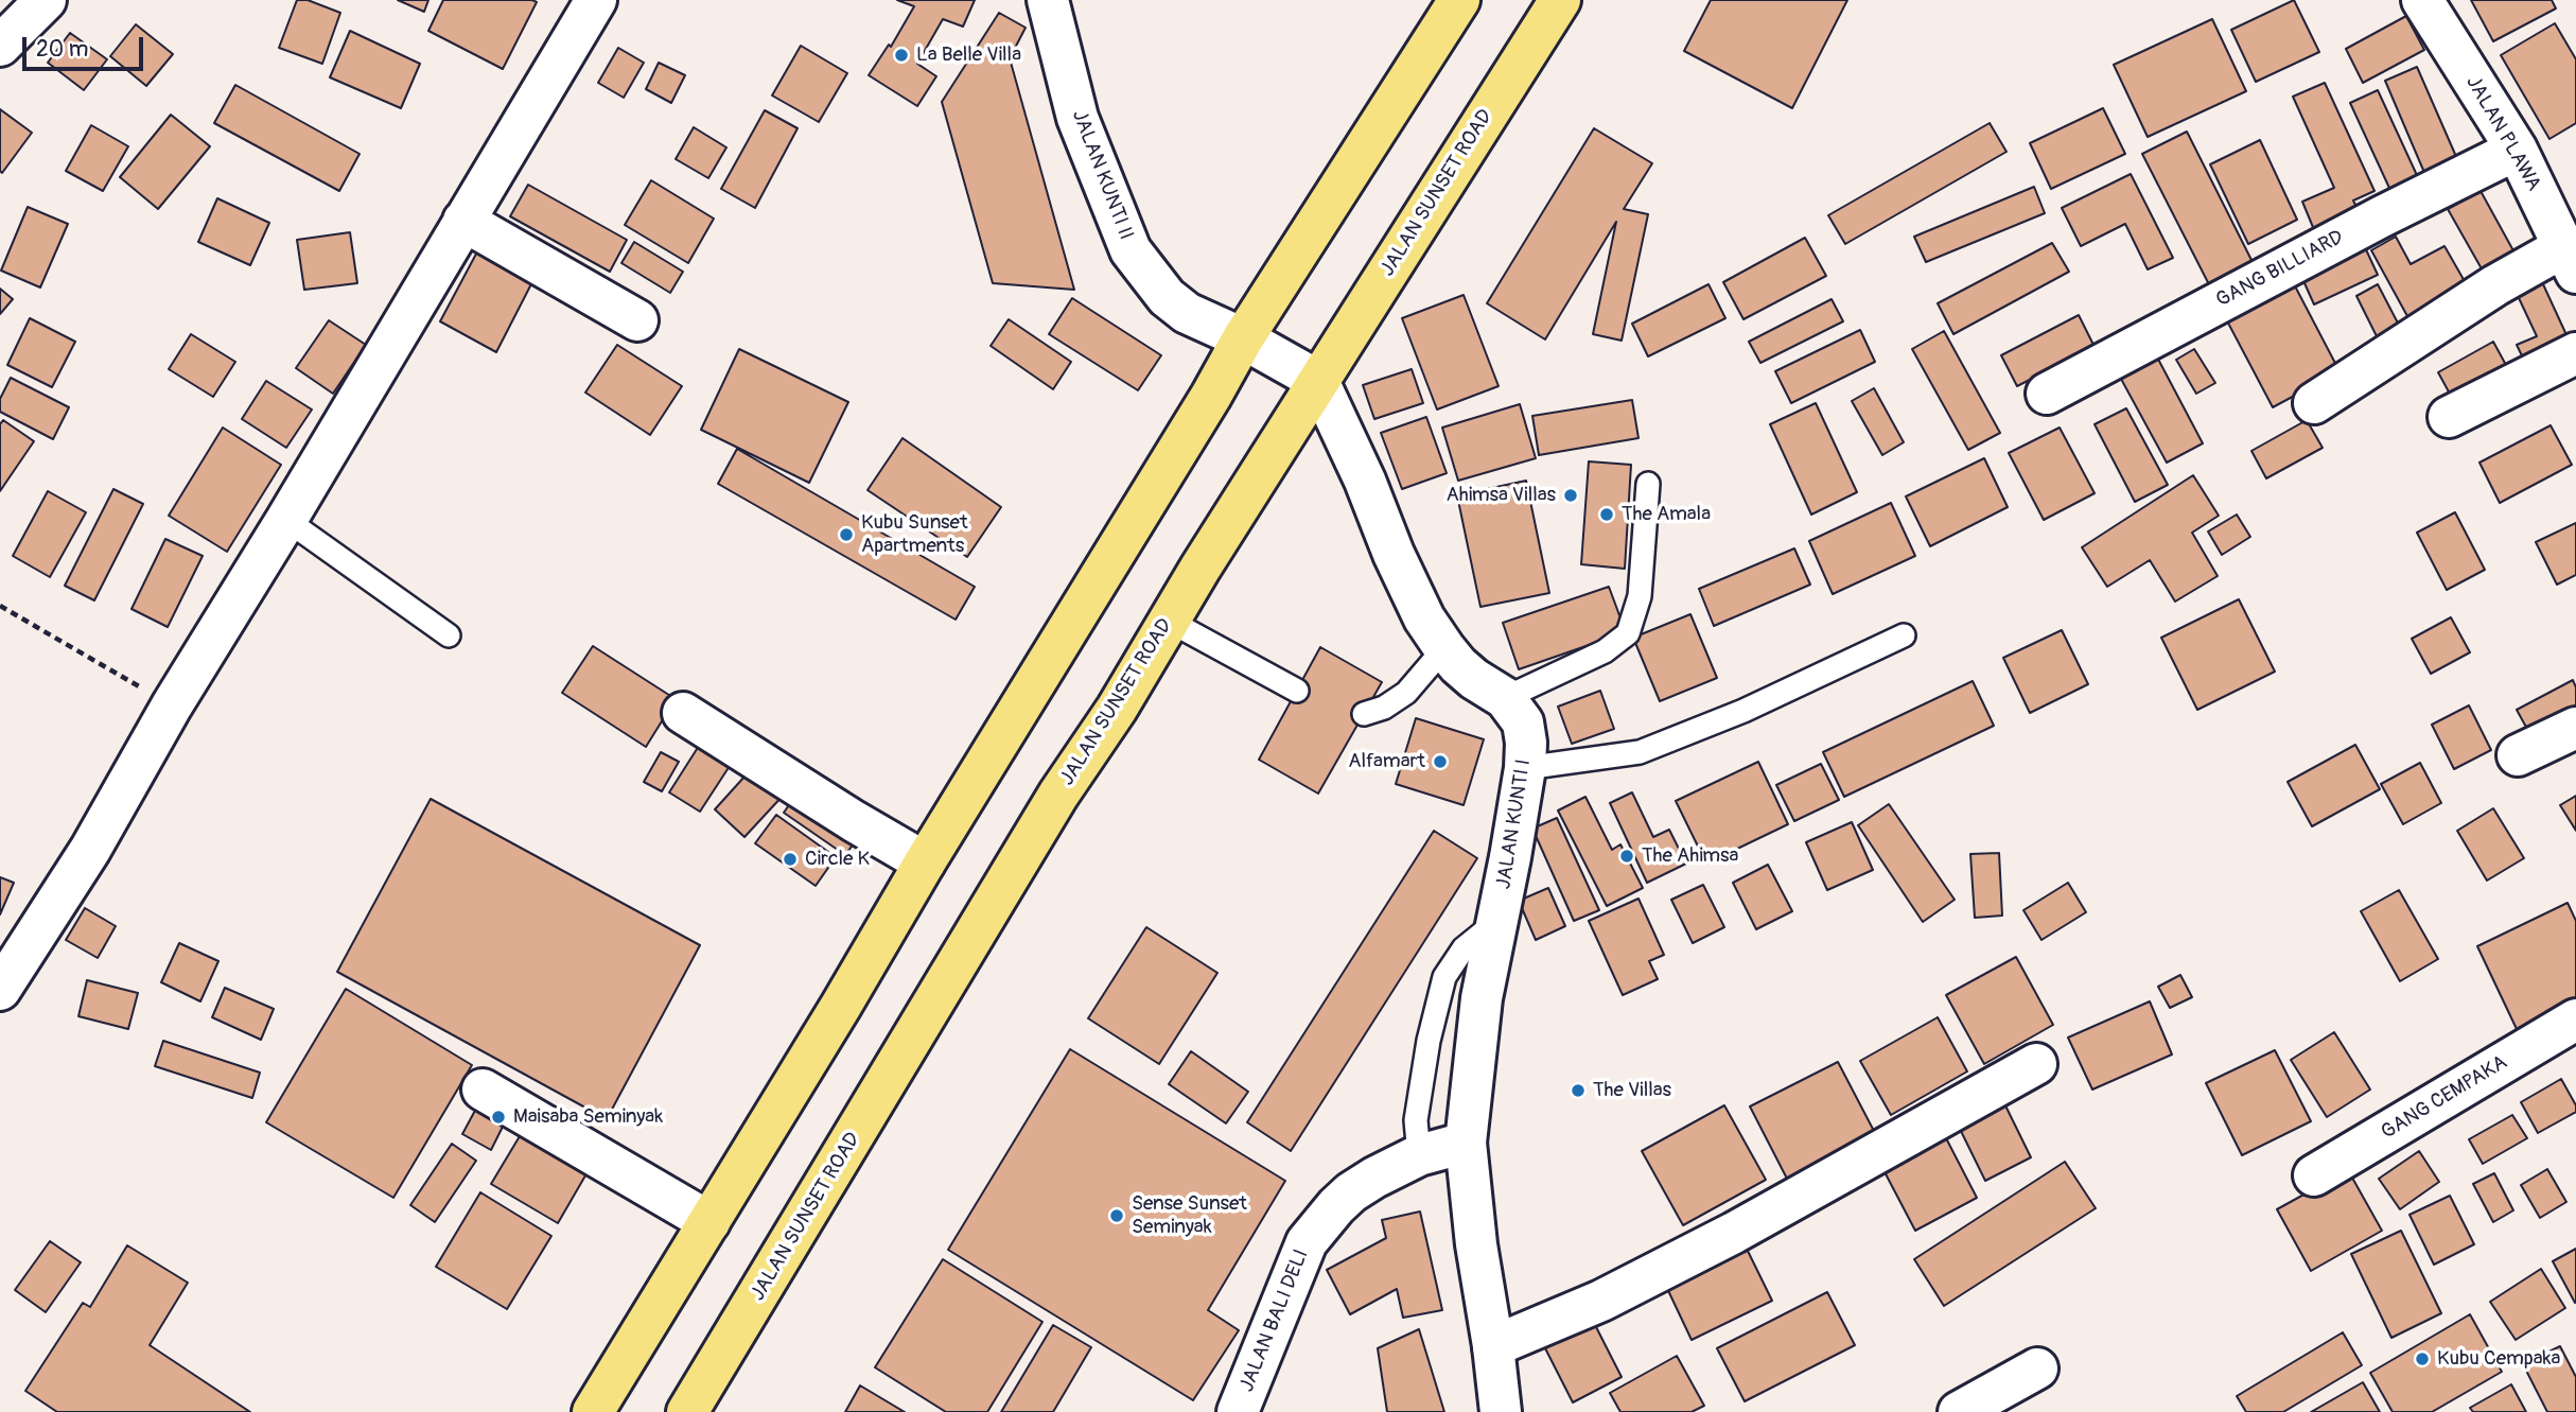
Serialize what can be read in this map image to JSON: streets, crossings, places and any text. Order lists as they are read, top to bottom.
{
  "streets": {
    "highway": ["JALAN SUNSET ROAD"],
    "street": [
      "JALAN PLAWA",
      "JALAN KUNTI II",
      "GANG BILLIARD",
      "JALAN KUNTI I",
      "GANG CEMPAKA",
      "JALAN BALI DELI"
    ]
  },
  "crossings": [
    ["JALAN PLAWA", "GANG BILLIARD"],
    ["JALAN SUNSET ROAD", "JALAN KUNTI I"],
    ["JALAN KUNTI I", "JALAN BALI DELI"]
  ],
  "places": [
    "La Belle Villa",
    "Ahimsa Villas",
    "The Amala",
    "Kubu Sunset Apartments",
    "Alfamart",
    "The Ahimsa",
    "Circle K",
    "The Villas",
    "Maisaba Seminyak",
    "Sense Sunset Seminyak",
    "Kubu Cempaka"
  ],
  "scale_bar": "20 m"
}
